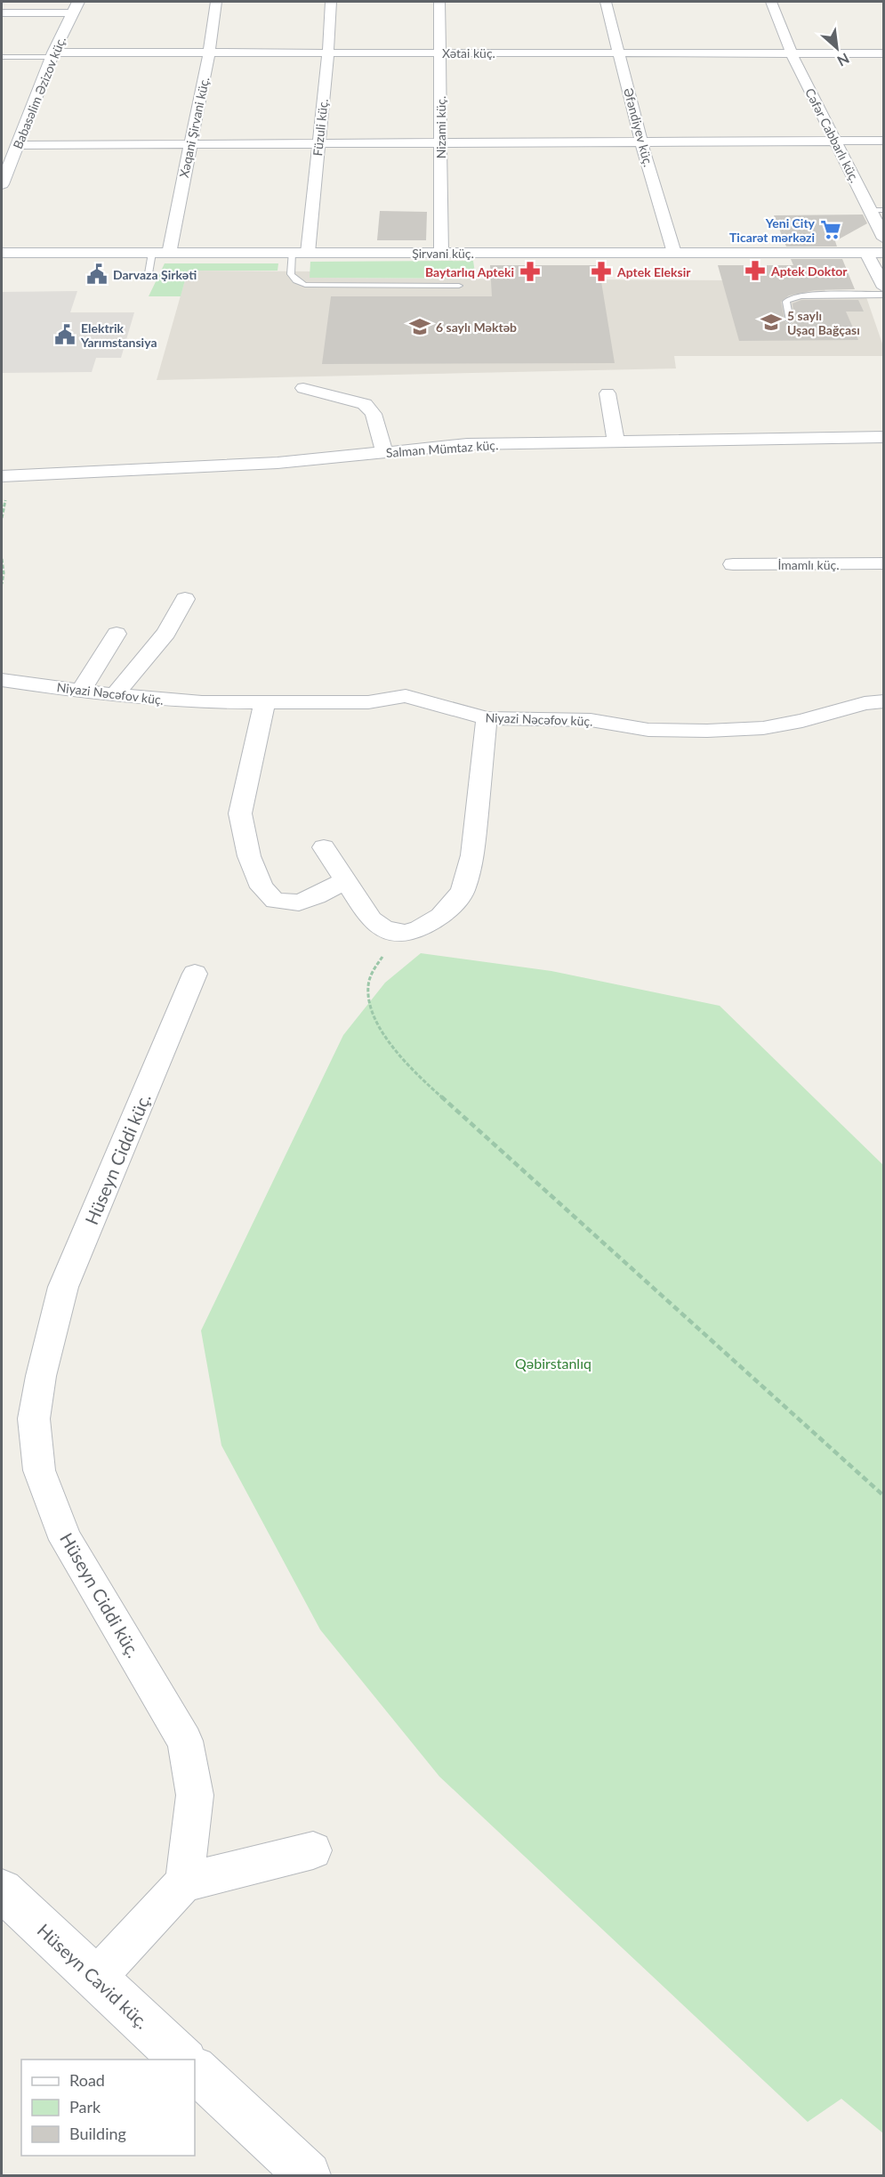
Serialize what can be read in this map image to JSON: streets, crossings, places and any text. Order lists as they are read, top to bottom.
{
  "streets": {
    "main road": ["Babasəlim Əzizov küç.", "Şirvani küç.", "Hüseyn Cavid küç."],
    "street": [
      "Xətai küç.",
      "Xəqani Şirvani küç.",
      "Füzuli küç.",
      "Nizami küç.",
      "Əfəndiyev küç.",
      "Cəfər Cabbarlı küç.",
      "Salman Mümtaz küç.",
      "İmamlı küç.",
      "Niyazi Nəcəfov küç.",
      "Hüseyn Ciddi küç."
    ]
  },
  "crossings": [
    ["Xətai küç.", "Babasəlim Əzizov küç."],
    ["Xətai küç.", "Xəqani Şirvani küç."],
    ["Xətai küç.", "Füzuli küç."],
    ["Xətai küç.", "Nizami küç."],
    ["Xətai küç.", "Əfəndiyev küç."],
    ["Xətai küç.", "Cəfər Cabbarlı küç."],
    ["Xəqani Şirvani küç.", "Şirvani küç."],
    ["Füzuli küç.", "Şirvani küç."],
    ["Nizami küç.", "Şirvani küç."],
    ["Əfəndiyev küç.", "Şirvani küç."]
  ],
  "parks": ["Qəbirstanlıq"],
  "places": {
    "supermarket": ["Yeni City Ticarət mərkəzi"],
    "pharmacy": ["Aptek Doktor", "Baytarlıq Apteki", "Aptek Eleksir"],
    "public building": ["Darvaza Şirkəti", "Elektrik Yarımstansiya"],
    "school or university": ["5 saylı Uşaq Bağçası", "6 saylı Məktəb"]
  },
  "legend": ["Road", "Park", "Building"],
  "north": "bottom right"
}
